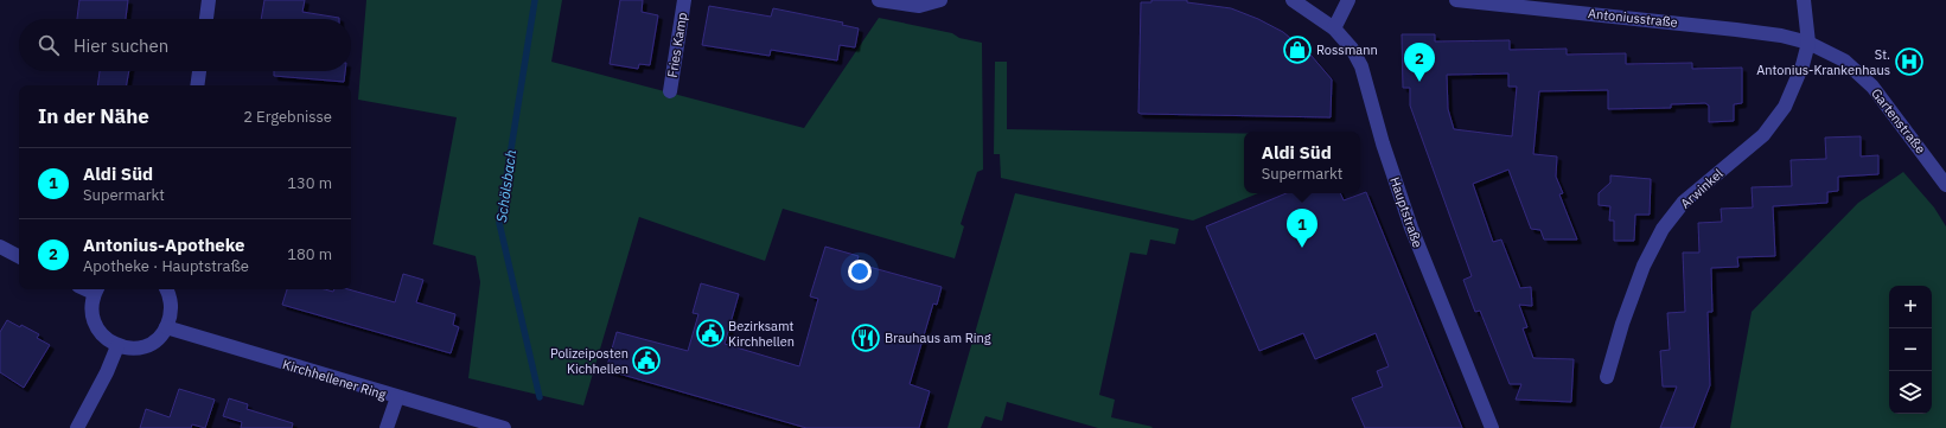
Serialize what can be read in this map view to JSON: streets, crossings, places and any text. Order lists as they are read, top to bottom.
{
  "streets": {
    "street": [
      "Antoniusstraße",
      "Fries Kamp",
      "Gartenstraße",
      "Arwinkel",
      "Hauptstraße",
      "Kirchhellener Ring"
    ]
  },
  "crossings": [
    ["Antoniusstraße", "Gartenstraße"],
    ["Antoniusstraße", "Arwinkel"],
    ["Gartenstraße", "Arwinkel"]
  ],
  "water": ["Schölsbach"],
  "places": {
    "shop": ["Rossmann"],
    "hospital": ["St. Antonius-Krankenhaus"],
    "public building": ["Bezirksamt Kirchhellen", "Polizeiposten Kichhellen"],
    "restaurant": ["Brauhaus am Ring"]
  },
  "page": {
    "search": "Hier suchen",
    "pins": ["2", "1"],
    "heading": ["In der Nähe", "2 Ergebnisse"],
    "popup": ["Aldi Süd", "Supermarkt"],
    "list": [
      {
        "mark": "1",
        "name": "Aldi Süd",
        "note": "Supermarkt",
        "value": "130 m"
      },
      {
        "mark": "2",
        "name": "Antonius-Apotheke",
        "note": "Apotheke · Hauptstraße",
        "value": "180 m"
      }
    ],
    "map_buttons": ["+", "−"]
  }
}
